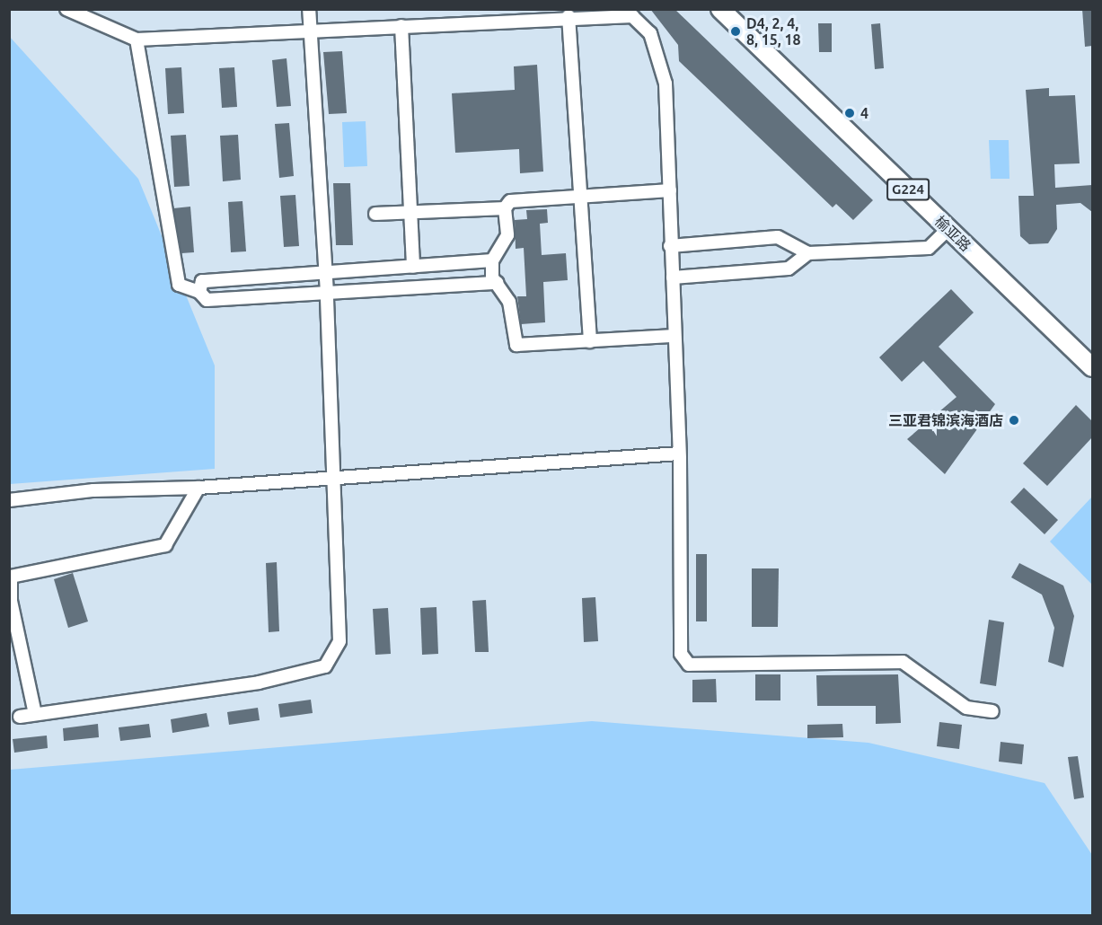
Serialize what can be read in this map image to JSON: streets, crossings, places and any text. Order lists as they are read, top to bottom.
{
  "streets": {
    "highway": ["G224", "榆亚路"]
  },
  "places": ["D4, 2, 4, 8, 15, 18", "4", "三亚君锦滨海酒店"]
}
